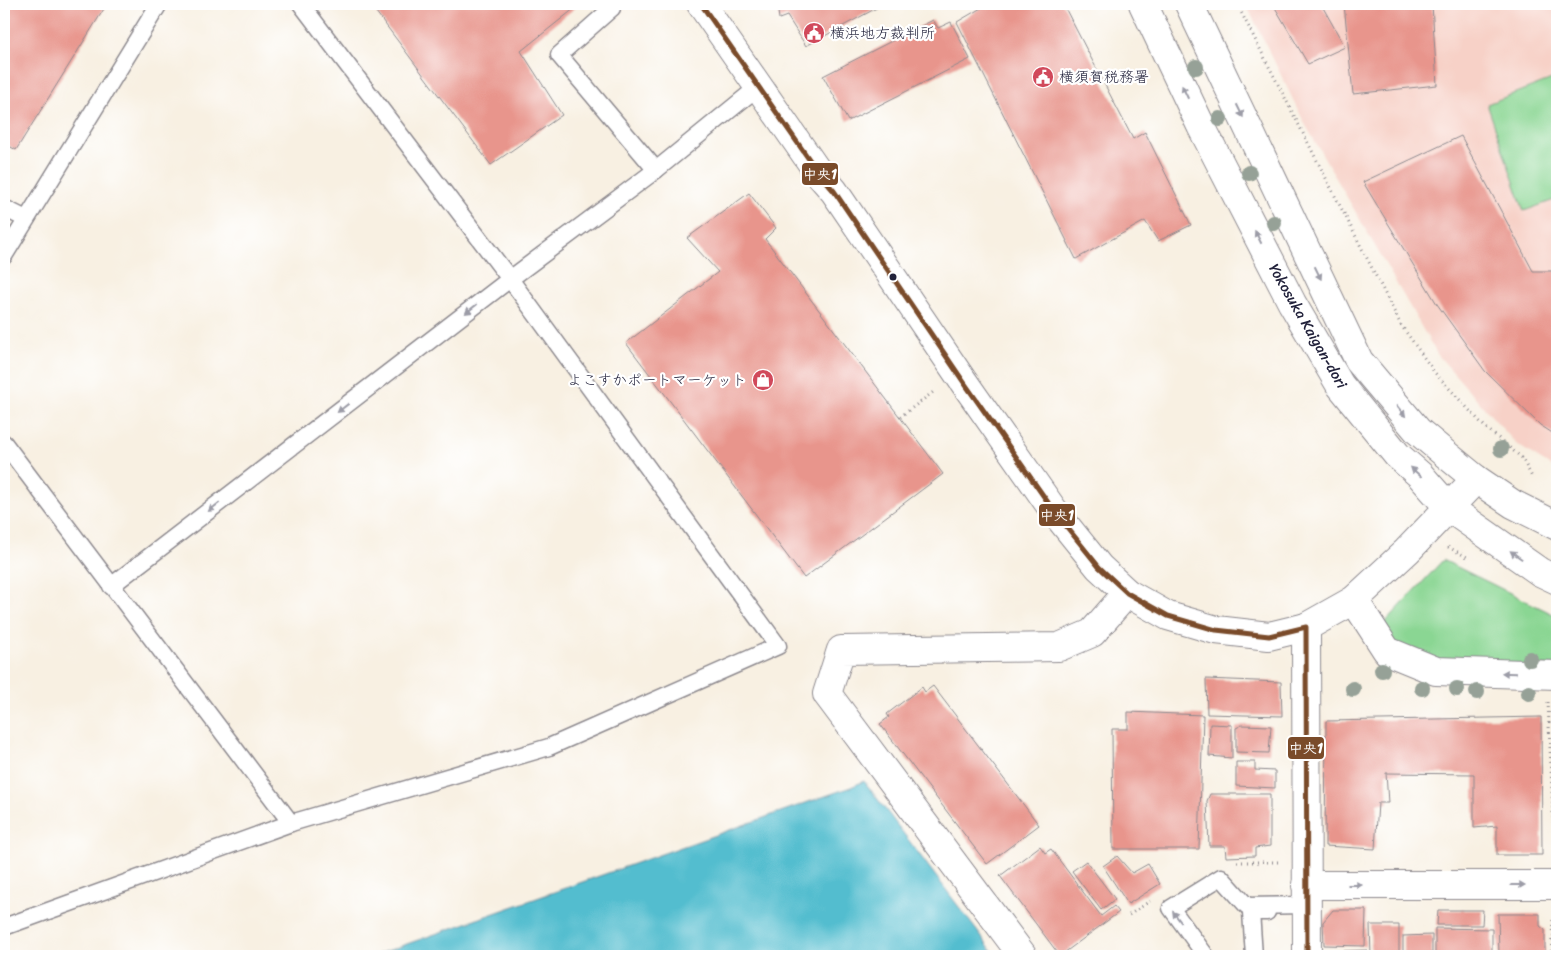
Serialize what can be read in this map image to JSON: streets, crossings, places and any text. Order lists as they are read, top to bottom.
{
  "streets": {
    "street": ["Yokosuka Kaigan-dori"]
  },
  "places": {
    "public building": ["横浜地方裁判所", "横須賀税務署"],
    "shop": ["よこすかポートマーケット"]
  },
  "lines": ["transit line 中央1"]
}
